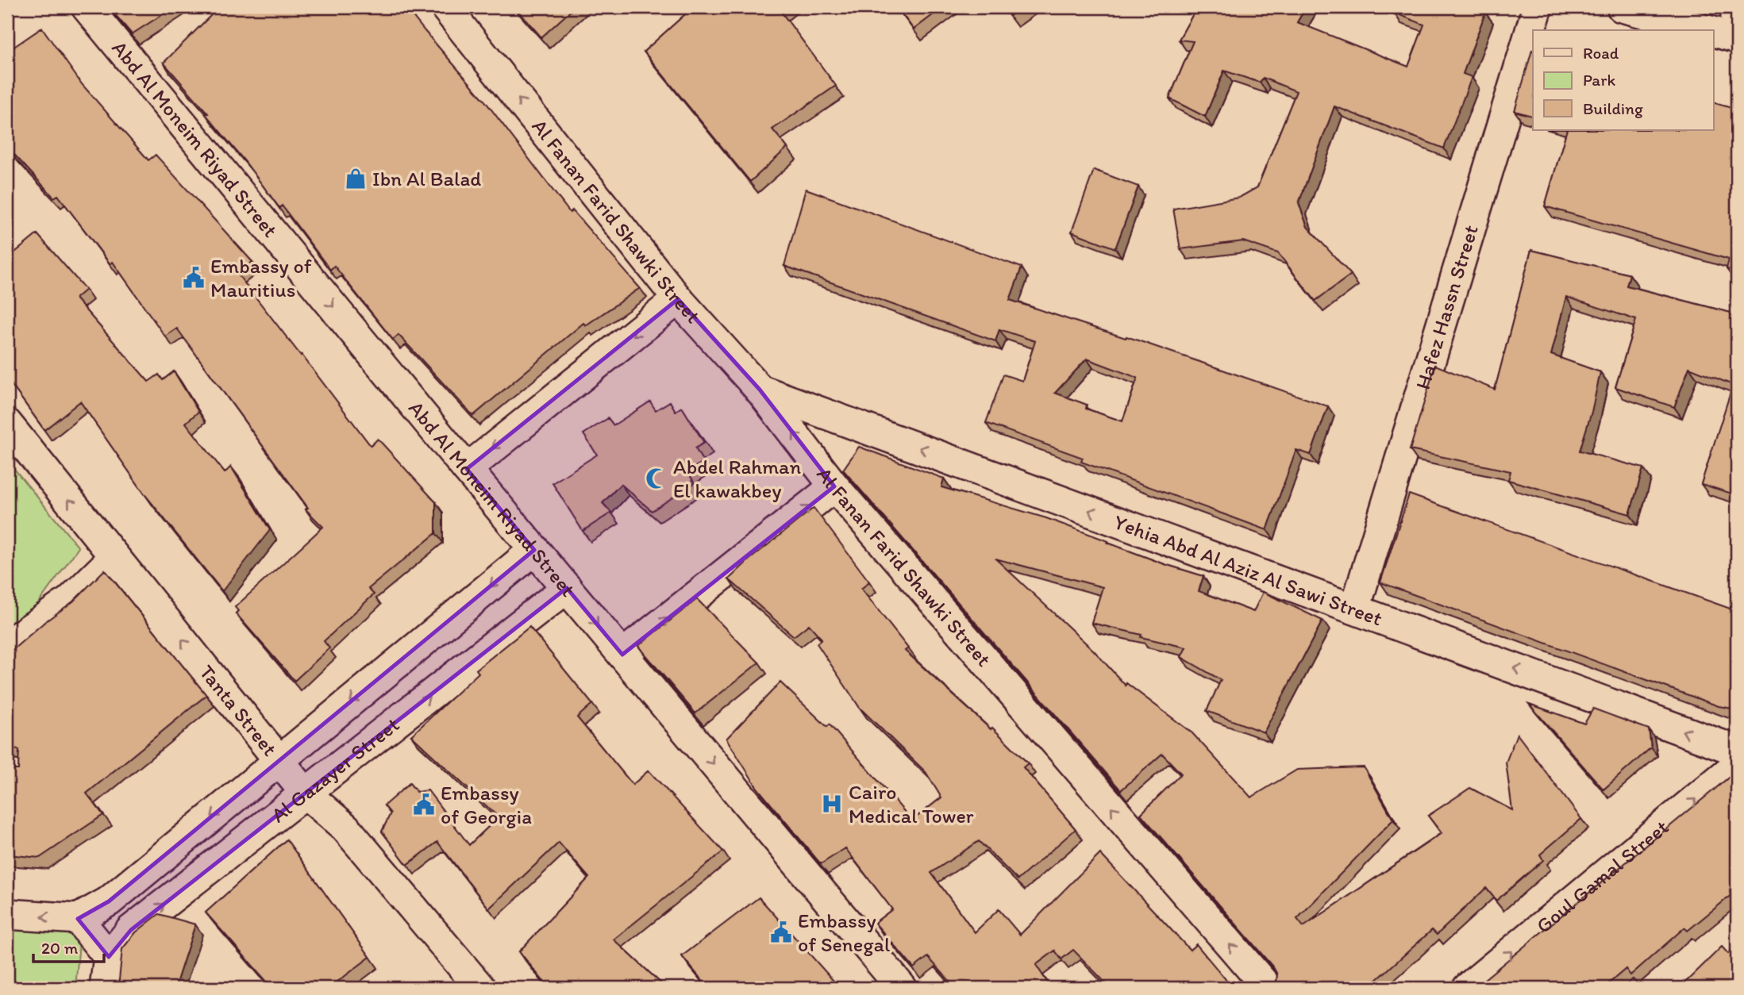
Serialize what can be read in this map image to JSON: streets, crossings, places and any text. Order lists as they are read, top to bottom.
{
  "streets": {
    "street": [
      "Abd Al Moneim Riyad Street",
      "Al Fanan Farid Shawki Street",
      "Hafez Hassn Street",
      "Yehia Abd Al Aziz Al Sawi Street",
      "Tanta Street",
      "Al Gazayer Street",
      "Goul Gamal Street"
    ]
  },
  "crossings": [
    ["Abd Al Moneim Riyad Street", "Al Gazayer Street"],
    ["Al Fanan Farid Shawki Street", "Yehia Abd Al Aziz Al Sawi Street"],
    ["Hafez Hassn Street", "Yehia Abd Al Aziz Al Sawi Street"],
    ["Tanta Street", "Al Gazayer Street"]
  ],
  "one_way": [
    "Abd Al Moneim Riyad Street",
    "Al Fanan Farid Shawki Street",
    "Yehia Abd Al Aziz Al Sawi Street",
    "Tanta Street",
    "Goul Gamal Street"
  ],
  "places": {
    "shop": ["Ibn Al Balad"],
    "public building": ["Embassy of Mauritius", "Embassy of Georgia", "Embassy of Senegal"],
    "mosque": ["Abdel Rahman El kawakbey"],
    "hospital": ["Cairo Medical Tower"]
  },
  "legend": ["Road", "Park", "Building"],
  "scale_bar": "20 m"
}
